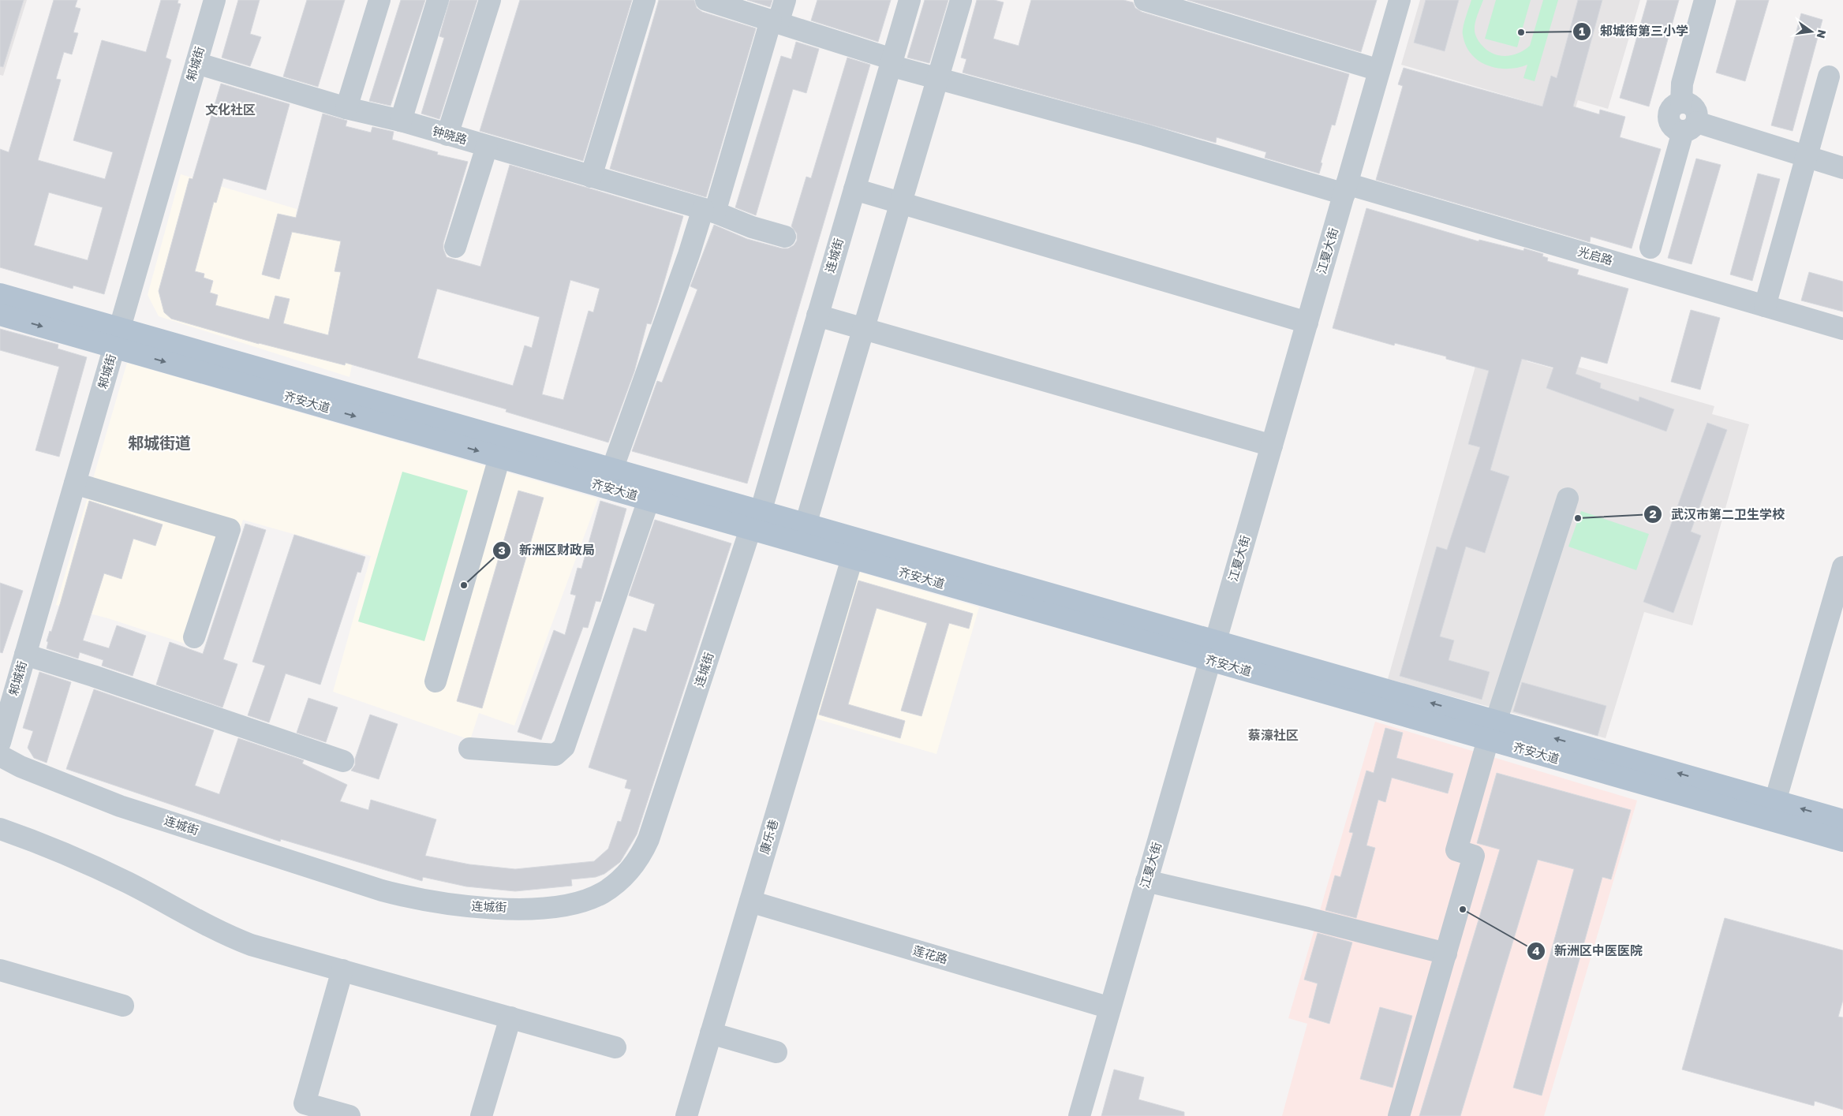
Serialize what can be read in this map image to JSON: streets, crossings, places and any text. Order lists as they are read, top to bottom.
{
  "streets": {
    "main road": ["齐安大道"],
    "street": [
      "邾城街",
      "钟晓路",
      "江夏大街",
      "连城街",
      "光启路",
      "康乐巷",
      "莲花路"
    ]
  },
  "crossings": [
    ["邾城街", "钟晓路"],
    ["邾城街", "齐安大道"],
    ["江夏大街", "光启路"],
    ["江夏大街", "齐安大道"],
    ["江夏大街", "莲花路"],
    ["连城街", "光启路"],
    ["连城街", "齐安大道"],
    ["齐安大道", "康乐巷"],
    ["康乐巷", "莲花路"]
  ],
  "districts": ["文化社区", "邾城街道", "蔡濠社区"],
  "places": [
    "邾城街第三小学",
    "武汉市第二卫生学校",
    "新洲区财政局",
    "新洲区中医医院"
  ],
  "north": "right"
}
